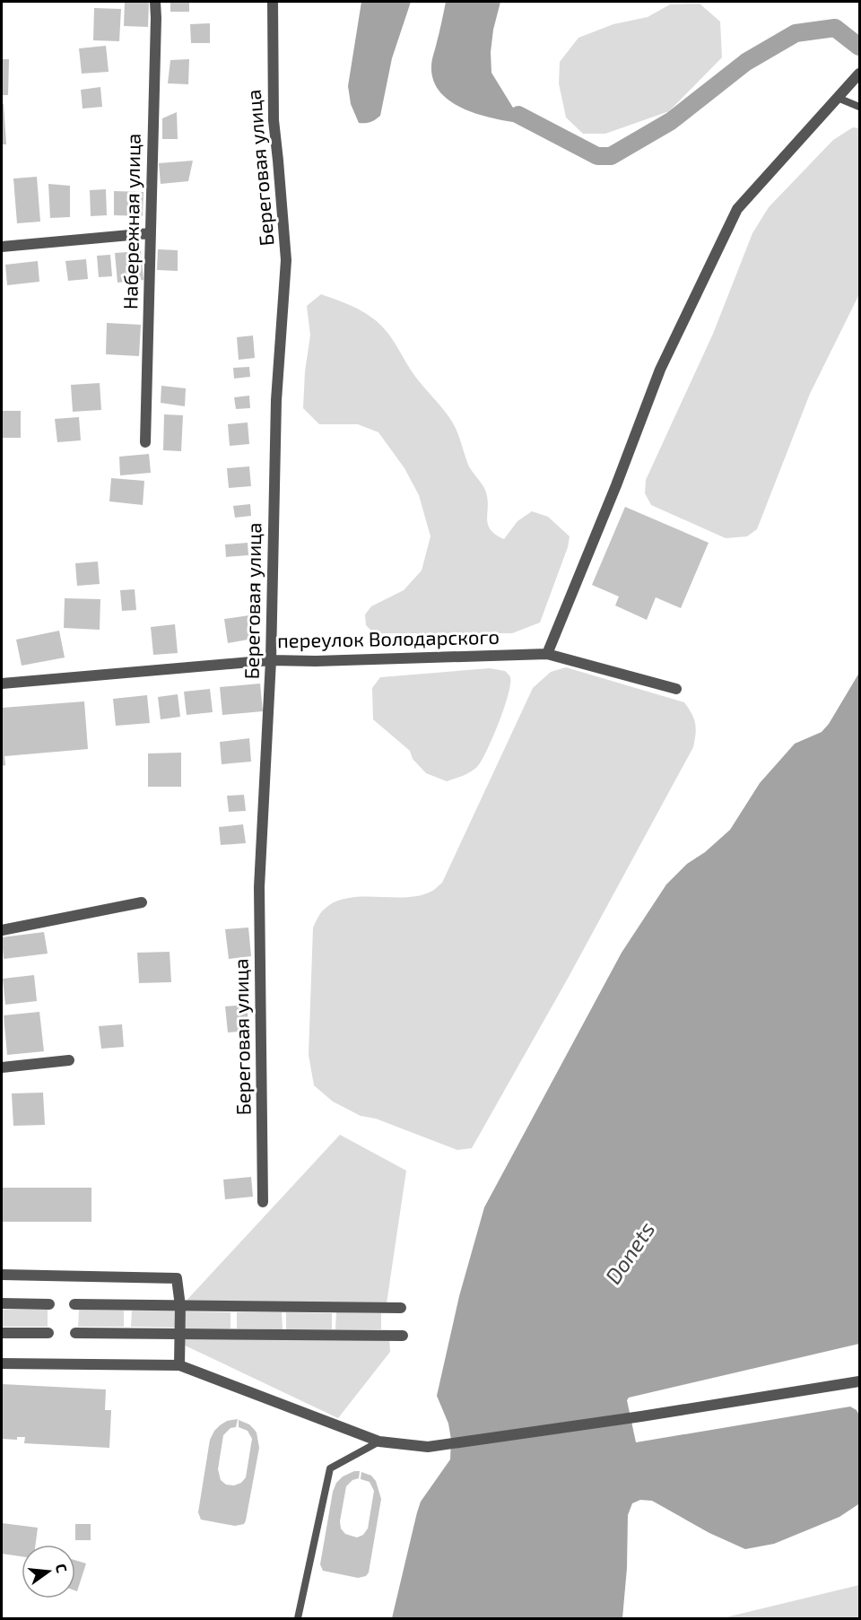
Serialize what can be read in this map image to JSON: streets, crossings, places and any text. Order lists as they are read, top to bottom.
{
  "streets": {
    "street": ["Береговая улица", "Набережная улица", "переулок Володарского"]
  },
  "crossings": [
    ["Береговая улица", "переулок Володарского"]
  ],
  "water": ["Donets"],
  "north": "right"
}
